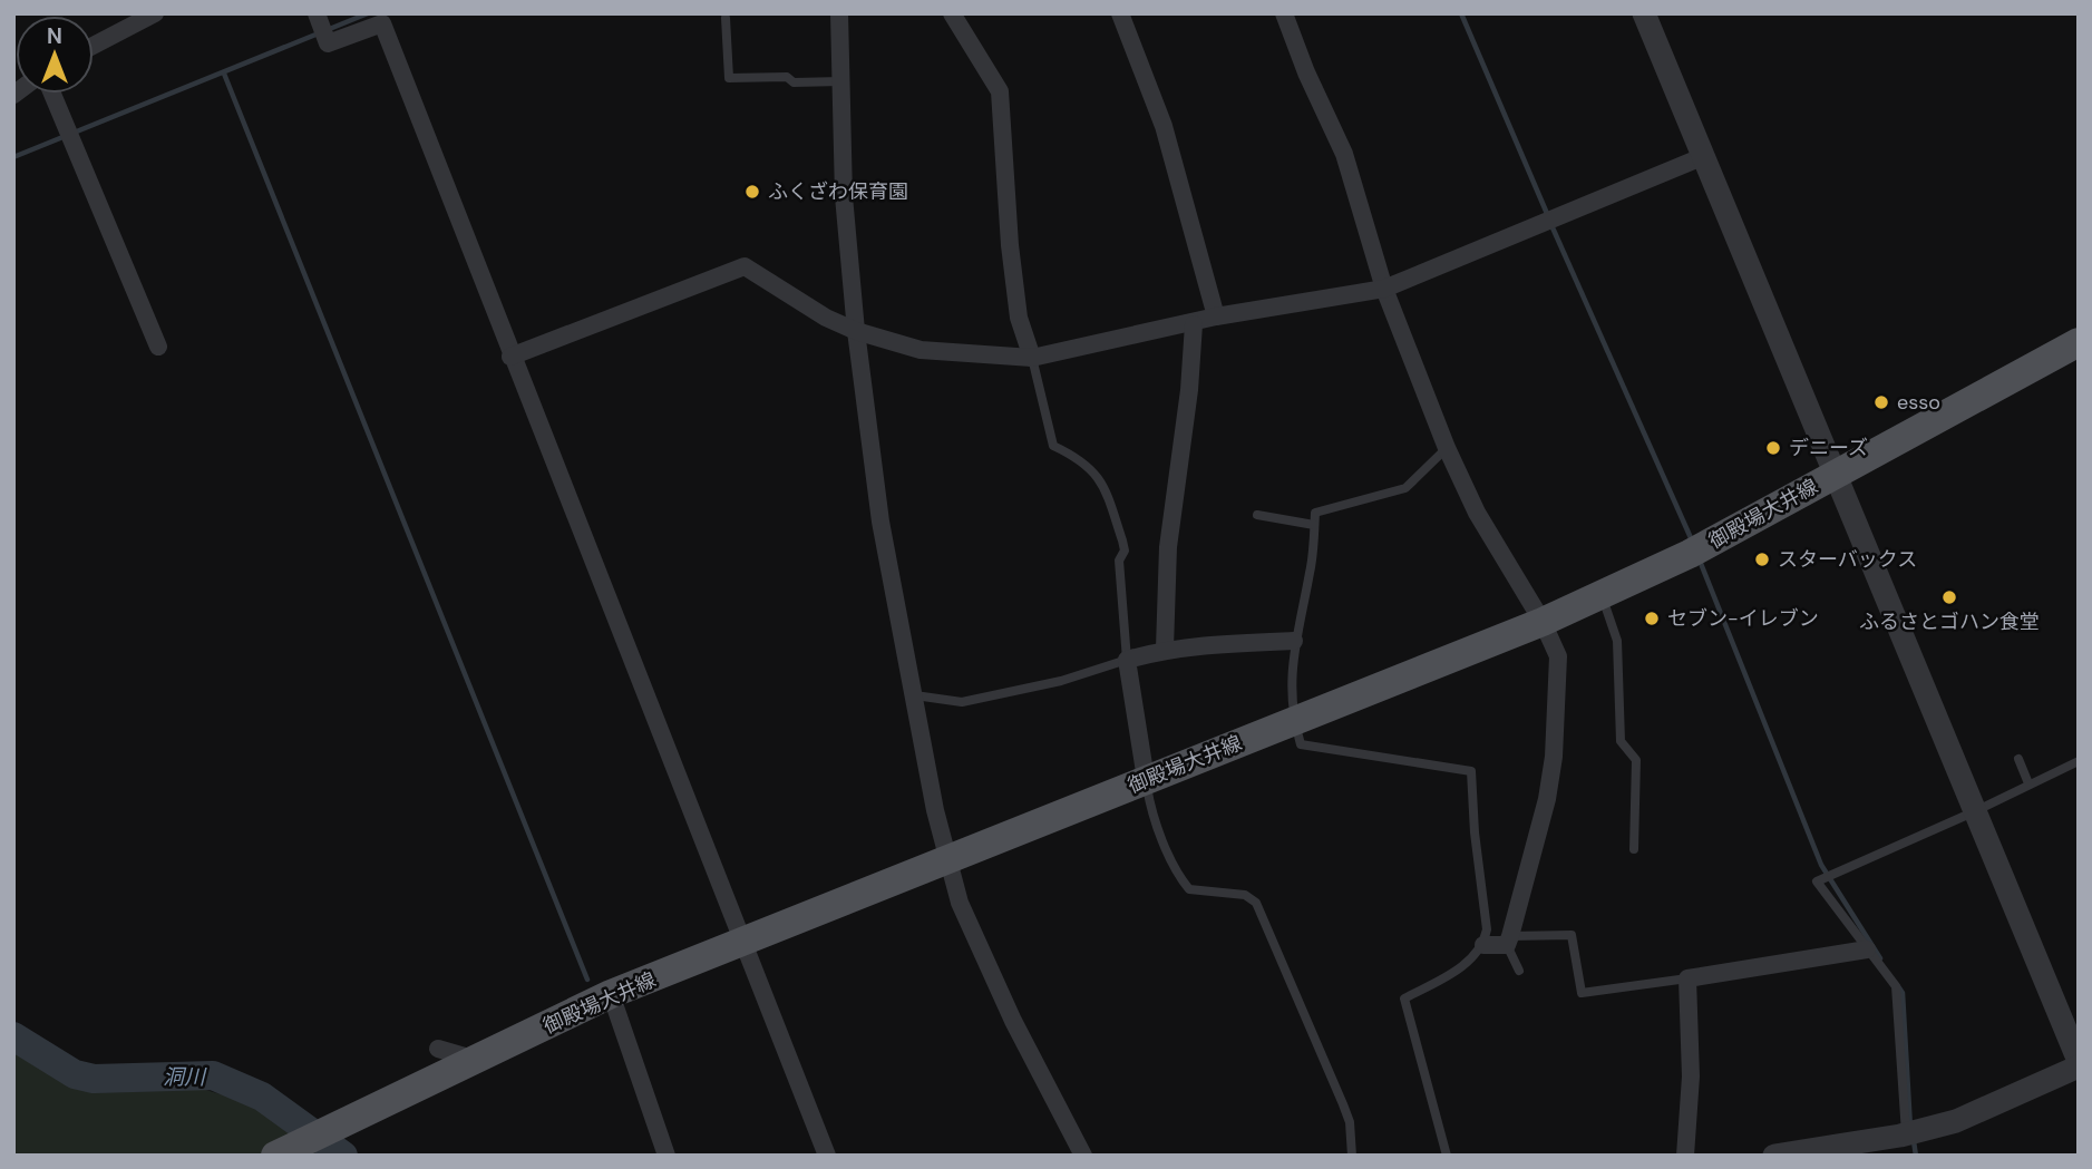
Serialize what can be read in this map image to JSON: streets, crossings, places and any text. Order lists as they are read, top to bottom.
{
  "streets": {
    "main road": ["御殿場大井線"]
  },
  "water": ["洞川"],
  "places": [
    "ふくざわ保育園",
    "esso",
    "デニーズ",
    "スターバックス",
    "ふるさとゴハン食堂",
    "セブン-イレブン"
  ],
  "north": "top"
}
